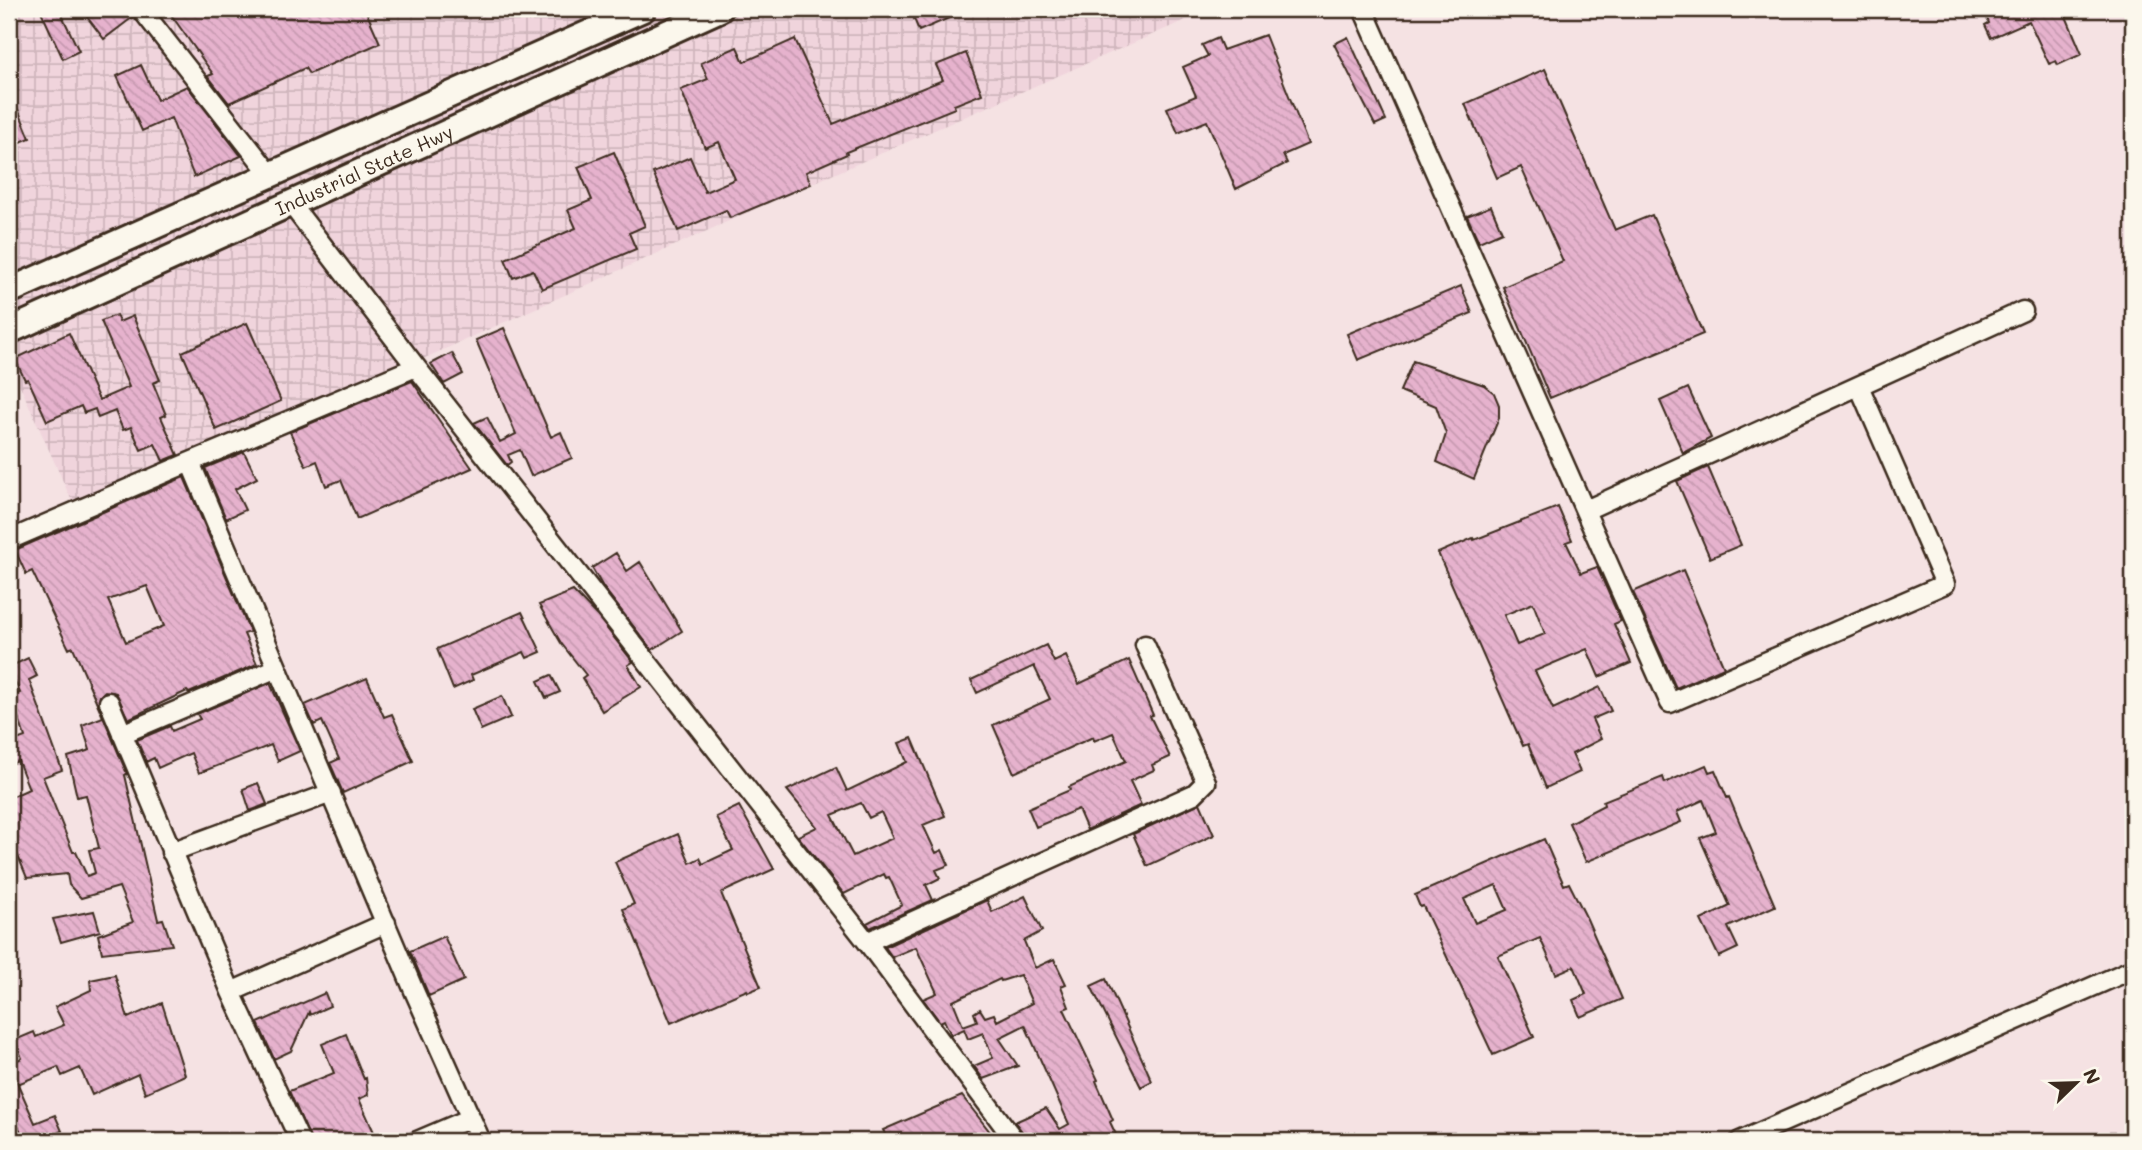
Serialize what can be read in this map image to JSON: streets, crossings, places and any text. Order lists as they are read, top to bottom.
{
  "streets": {
    "main road": ["Industrial State Hwy"]
  },
  "north": "top right"
}
